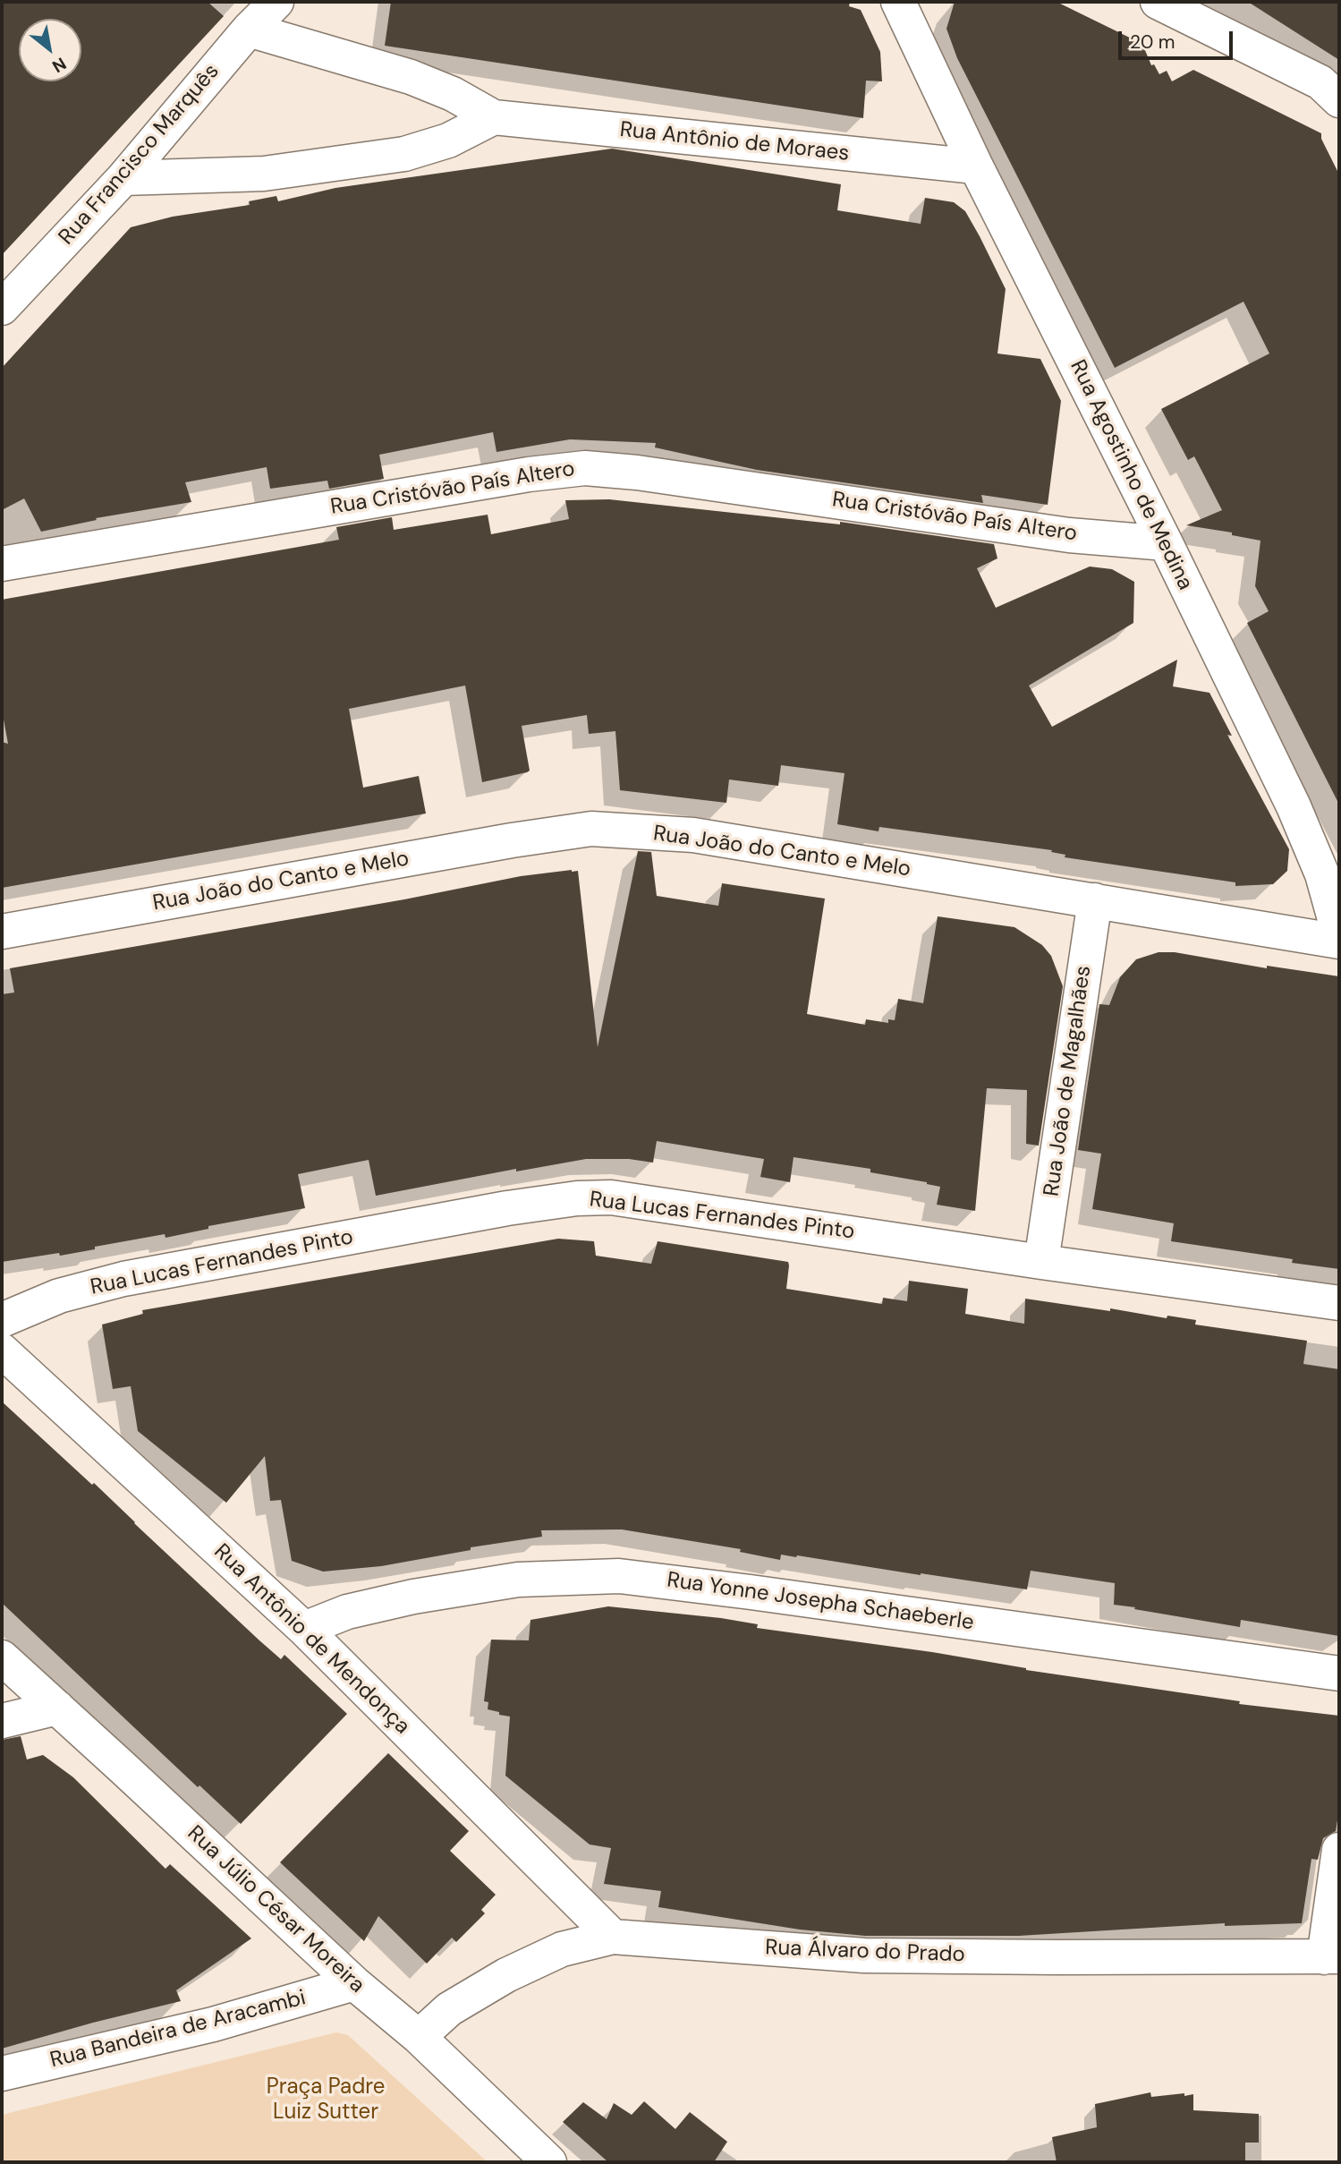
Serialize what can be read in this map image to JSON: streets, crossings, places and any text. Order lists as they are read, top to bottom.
{
  "streets": {
    "street": [
      "Rua Antônio de Moraes",
      "Rua Francisco Marquês",
      "Rua Agostinho de Medina",
      "Rua Cristóvão País Altero",
      "Rua João do Canto e Melo",
      "Rua João de Magalhães",
      "Rua Lucas Fernandes Pinto",
      "Rua Yonne Josepha Schaeberle",
      "Rua Antônio de Mendonça",
      "Rua Júlio César Moreira",
      "Rua Álvaro do Prado",
      "Rua Bandeira de Aracambi"
    ]
  },
  "crossings": [
    ["Rua Antônio de Moraes", "Rua Francisco Marquês"],
    ["Rua Antônio de Moraes", "Rua Agostinho de Medina"],
    ["Rua Agostinho de Medina", "Rua Cristóvão País Altero"],
    ["Rua João do Canto e Melo", "Rua João de Magalhães"],
    ["Rua João de Magalhães", "Rua Lucas Fernandes Pinto"],
    ["Rua Yonne Josepha Schaeberle", "Rua Antônio de Mendonça"],
    ["Rua Antônio de Mendonça", "Rua Álvaro do Prado"],
    ["Rua Júlio César Moreira", "Rua Álvaro do Prado"],
    ["Rua Júlio César Moreira", "Rua Bandeira de Aracambi"]
  ],
  "parks": ["Praça Padre Luiz Sutter"],
  "scale_bar": "20 m",
  "north": "bottom right"
}
